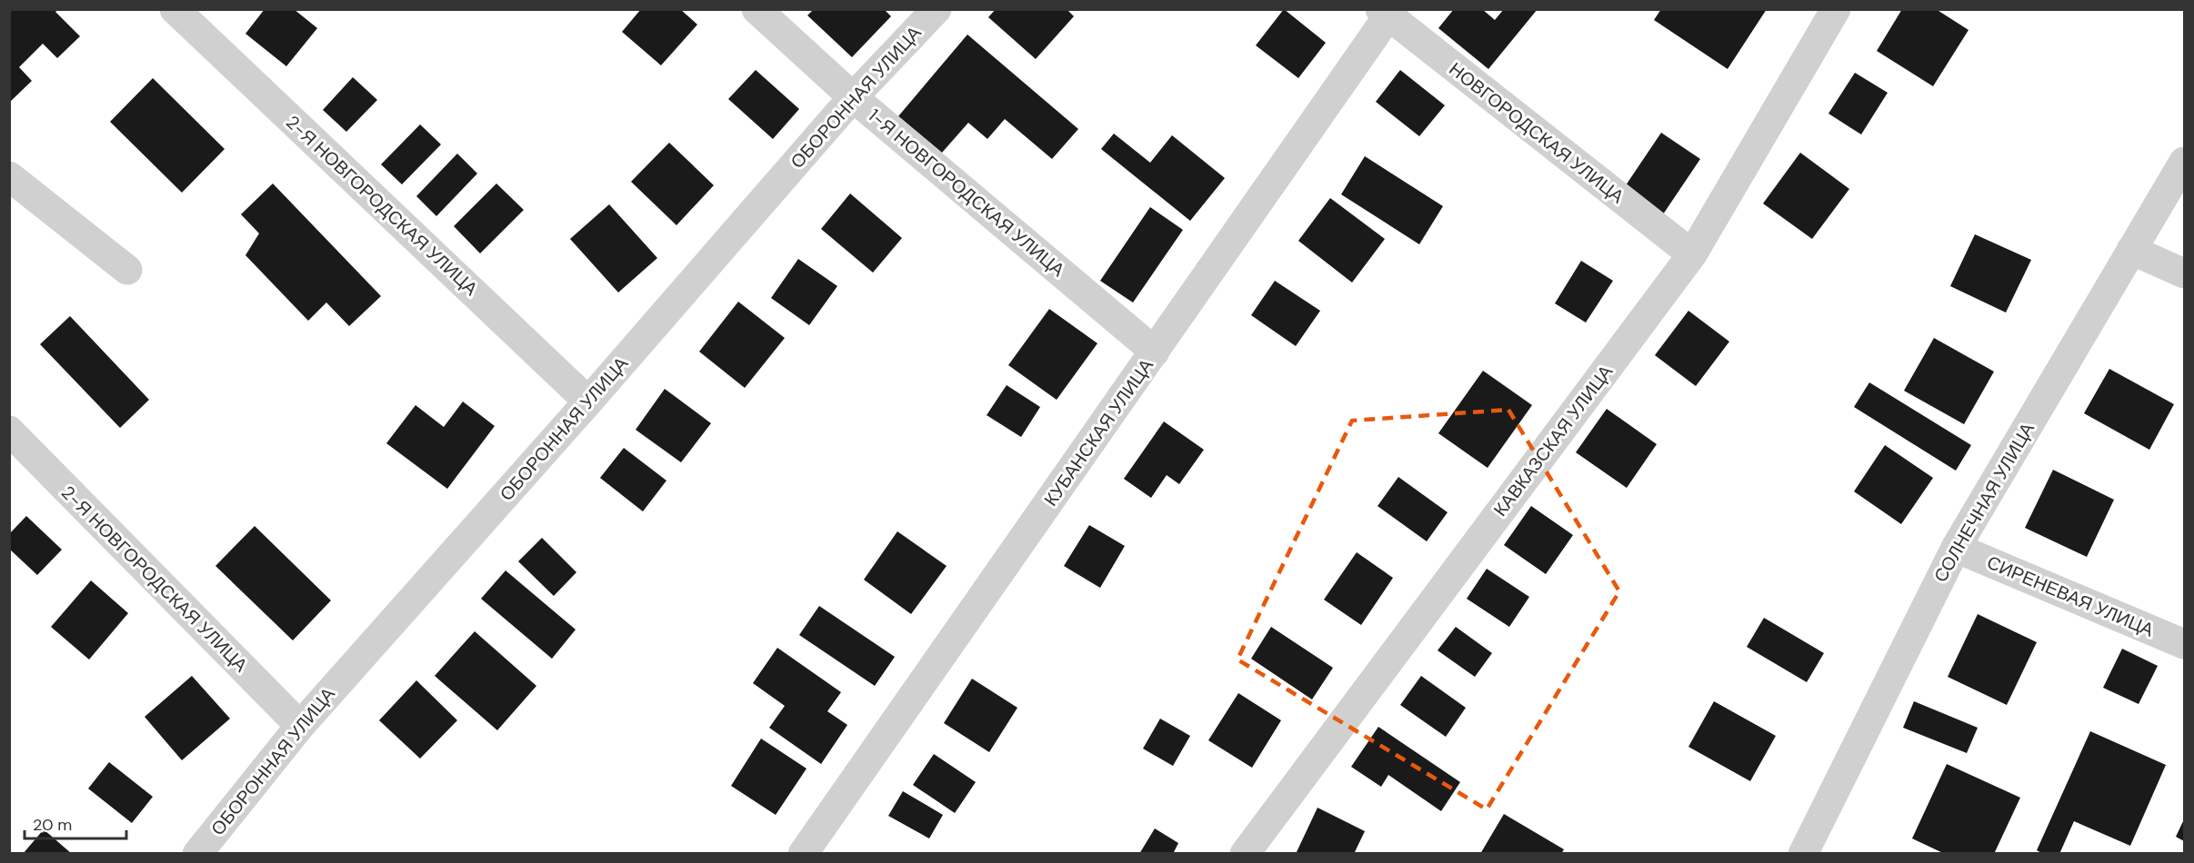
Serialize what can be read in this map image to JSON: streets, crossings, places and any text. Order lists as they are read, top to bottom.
{
  "streets": {
    "street": [
      "ОБОРОННАЯ УЛИЦА",
      "НОВГОРОДСКАЯ УЛИЦА",
      "1-Я НОВГОРОДСКАЯ УЛИЦА",
      "2-Я НОВГОРОДСКАЯ УЛИЦА",
      "КУБАНСКАЯ УЛИЦА",
      "КАВКАЗСКАЯ УЛИЦА",
      "СОЛНЕЧНАЯ УЛИЦА",
      "СИРЕНЕВАЯ УЛИЦА"
    ]
  },
  "crossings": [
    ["ОБОРОННАЯ УЛИЦА", "1-Я НОВГОРОДСКАЯ УЛИЦА"],
    ["ОБОРОННАЯ УЛИЦА", "2-Я НОВГОРОДСКАЯ УЛИЦА"],
    ["НОВГОРОДСКАЯ УЛИЦА", "КУБАНСКАЯ УЛИЦА"],
    ["НОВГОРОДСКАЯ УЛИЦА", "КАВКАЗСКАЯ УЛИЦА"],
    ["1-Я НОВГОРОДСКАЯ УЛИЦА", "КУБАНСКАЯ УЛИЦА"],
    ["СОЛНЕЧНАЯ УЛИЦА", "СИРЕНЕВАЯ УЛИЦА"]
  ],
  "scale_bar": "20 m"
}
